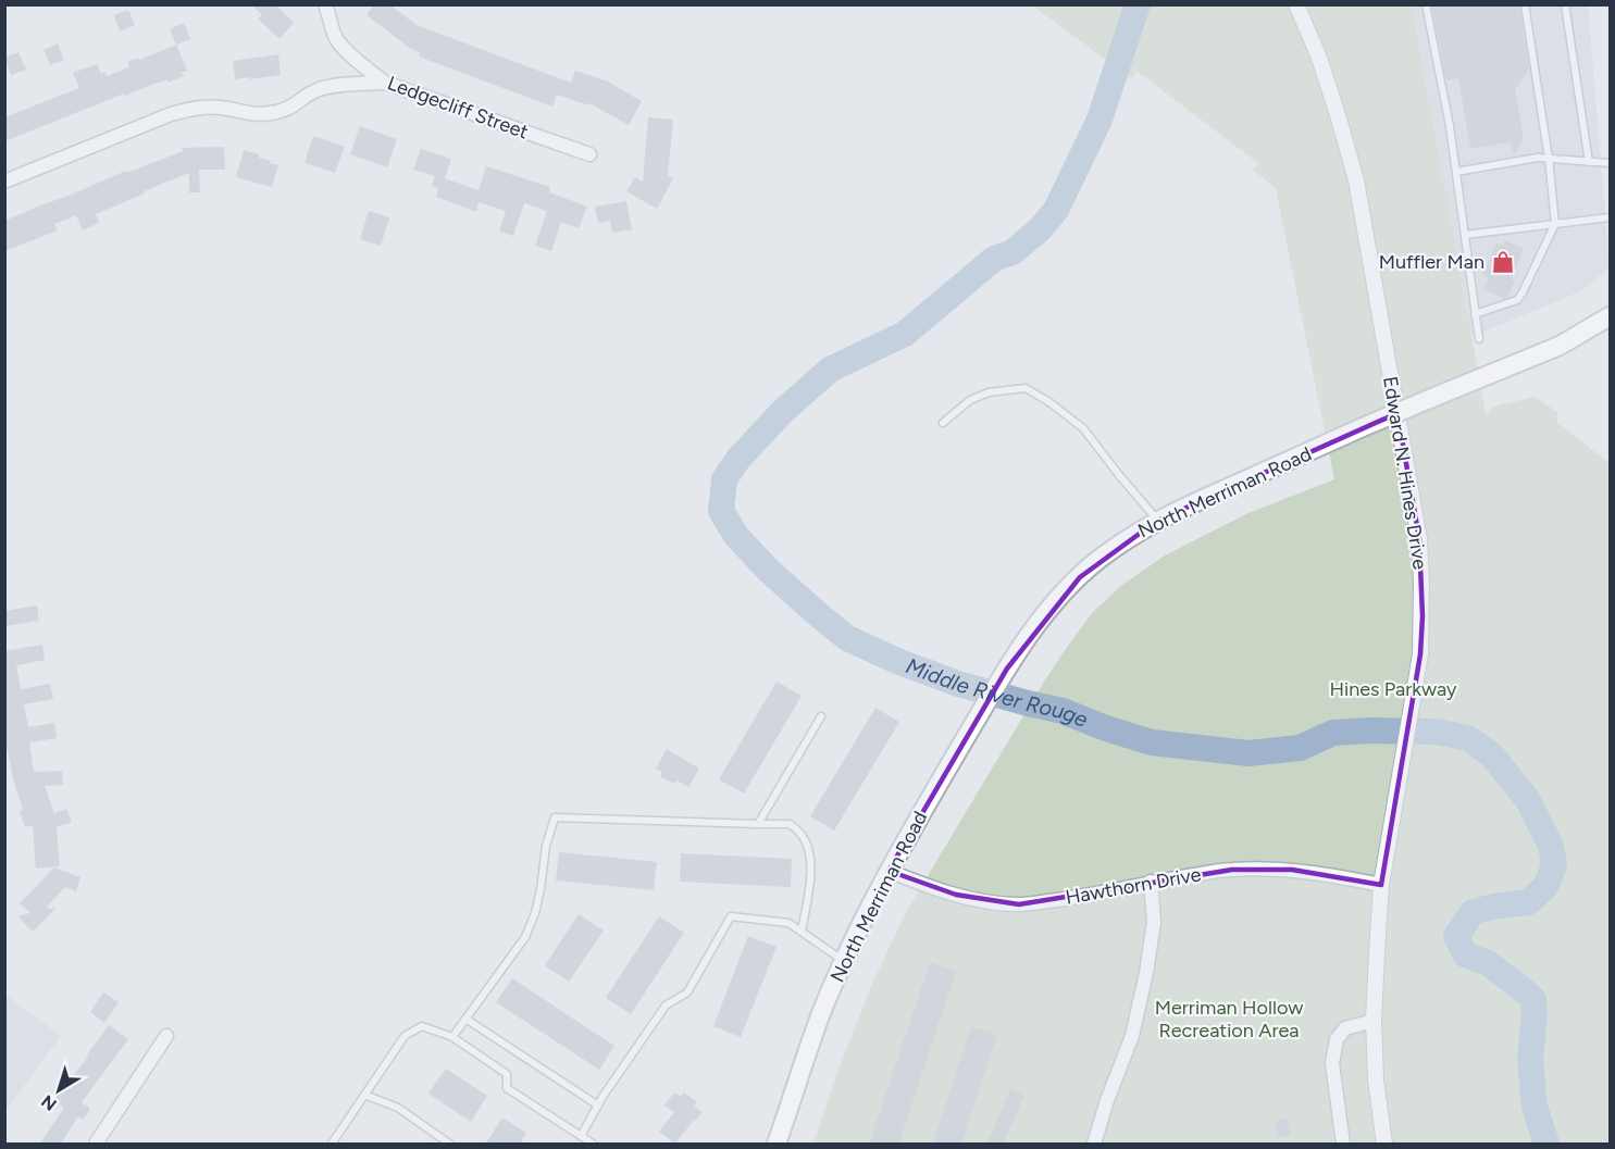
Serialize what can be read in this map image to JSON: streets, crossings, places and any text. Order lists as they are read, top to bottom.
{
  "streets": {
    "main road": ["North Merriman Road"],
    "street": ["Ledgecliff Street", "Edward N. Hines Drive", "Hawthorn Drive"]
  },
  "crossings": [
    ["Edward N. Hines Drive", "Hawthorn Drive"],
    ["North Merriman Road", "Hawthorn Drive"]
  ],
  "water": ["Middle River Rouge"],
  "parks": ["Hines Parkway", "Merriman Hollow Recreation Area"],
  "places": {
    "shop": ["Muffler Man"]
  },
  "north": "bottom left"
}
